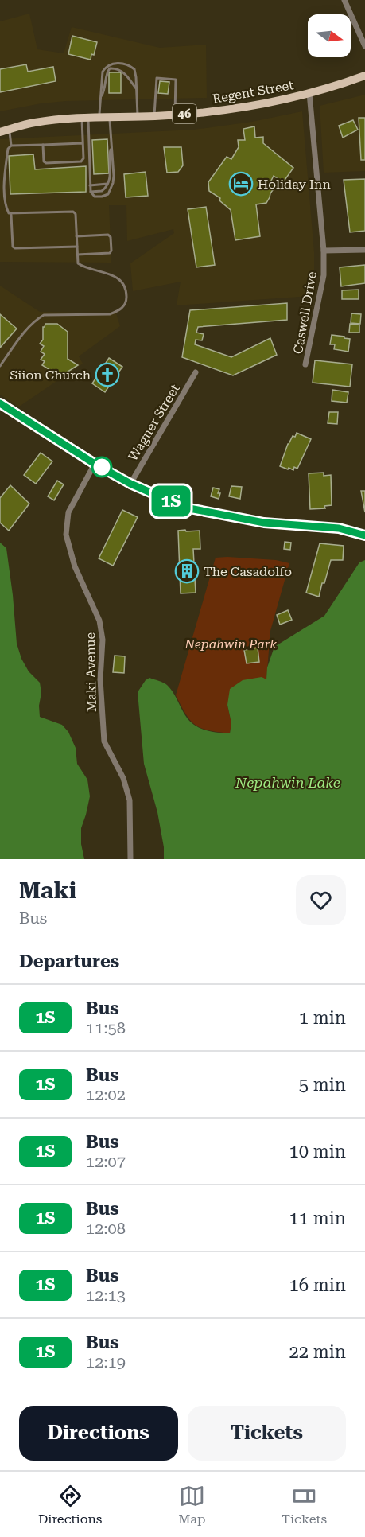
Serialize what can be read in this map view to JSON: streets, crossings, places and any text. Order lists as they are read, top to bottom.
{
  "streets": {
    "main road": ["Regent Street", "46"],
    "street": ["Caswell Drive", "Wagner Street", "Maki Avenue"]
  },
  "crossings": [
    ["Regent Street", "Caswell Drive"]
  ],
  "water": ["Nepahwin Lake"],
  "parks": ["Nepahwin Park"],
  "places": {
    "hotel": ["Holiday Inn"],
    "church": ["Siion Church"],
    "building": ["The Casadolfo"]
  },
  "lines": ["bus line 1S"],
  "north": "right",
  "page": {
    "on_map": "1S",
    "heading": [
      ["Maki", "Bus"],
      "Departures"
    ],
    "list": [
      {
        "mark": "1S",
        "name": "Bus",
        "note": "11:58",
        "value": "1 min"
      },
      {
        "mark": "1S",
        "name": "Bus",
        "note": "12:02",
        "value": "5 min"
      },
      {
        "mark": "1S",
        "name": "Bus",
        "note": "12:07",
        "value": "10 min"
      },
      {
        "mark": "1S",
        "name": "Bus",
        "note": "12:08",
        "value": "11 min"
      },
      {
        "mark": "1S",
        "name": "Bus",
        "note": "12:13",
        "value": "16 min"
      },
      {
        "mark": "1S",
        "name": "Bus",
        "note": "12:19",
        "value": "22 min"
      }
    ],
    "buttons": ["Directions", "Tickets"],
    "tabs": ["Directions", "Map", "Tickets"]
  }
}
